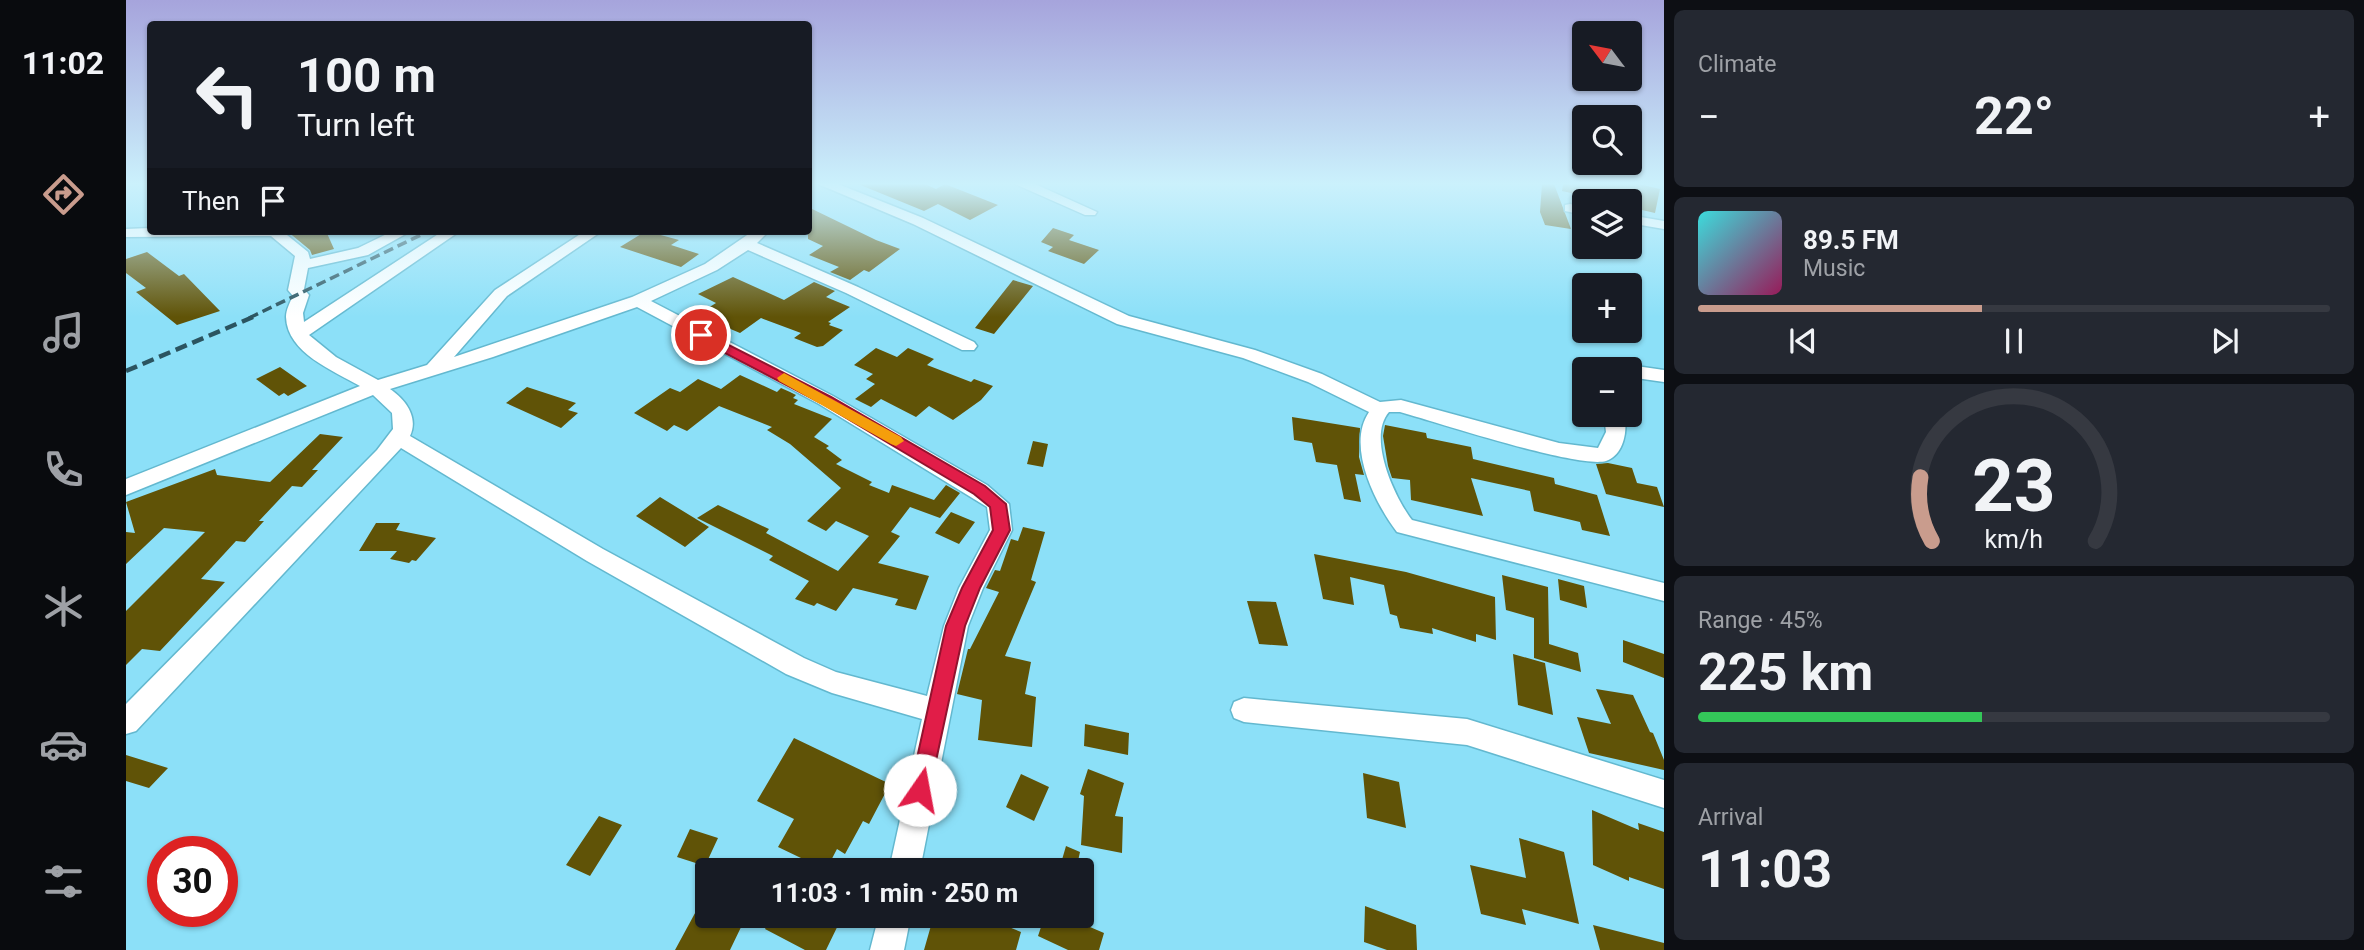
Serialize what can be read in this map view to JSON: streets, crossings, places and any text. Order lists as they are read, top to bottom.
{
  "north": "top left",
  "page": {
    "tabs": "11:02",
    "tile": [
      "Climate",
      ["Range · 45%", "225 km"],
      ["Arrival", "11:03"]
    ],
    "map_buttons": ["+", "−"],
    "turn": ["100 m", "Turn left"],
    "heat": ["−", "22°", "+"],
    "then": "Then",
    "song": ["89.5 FM", "Music"],
    "limit": "30",
    "trip": "11:03 · 1 min · 250 m",
    "gauge": ["23", "km/h"]
  }
}
